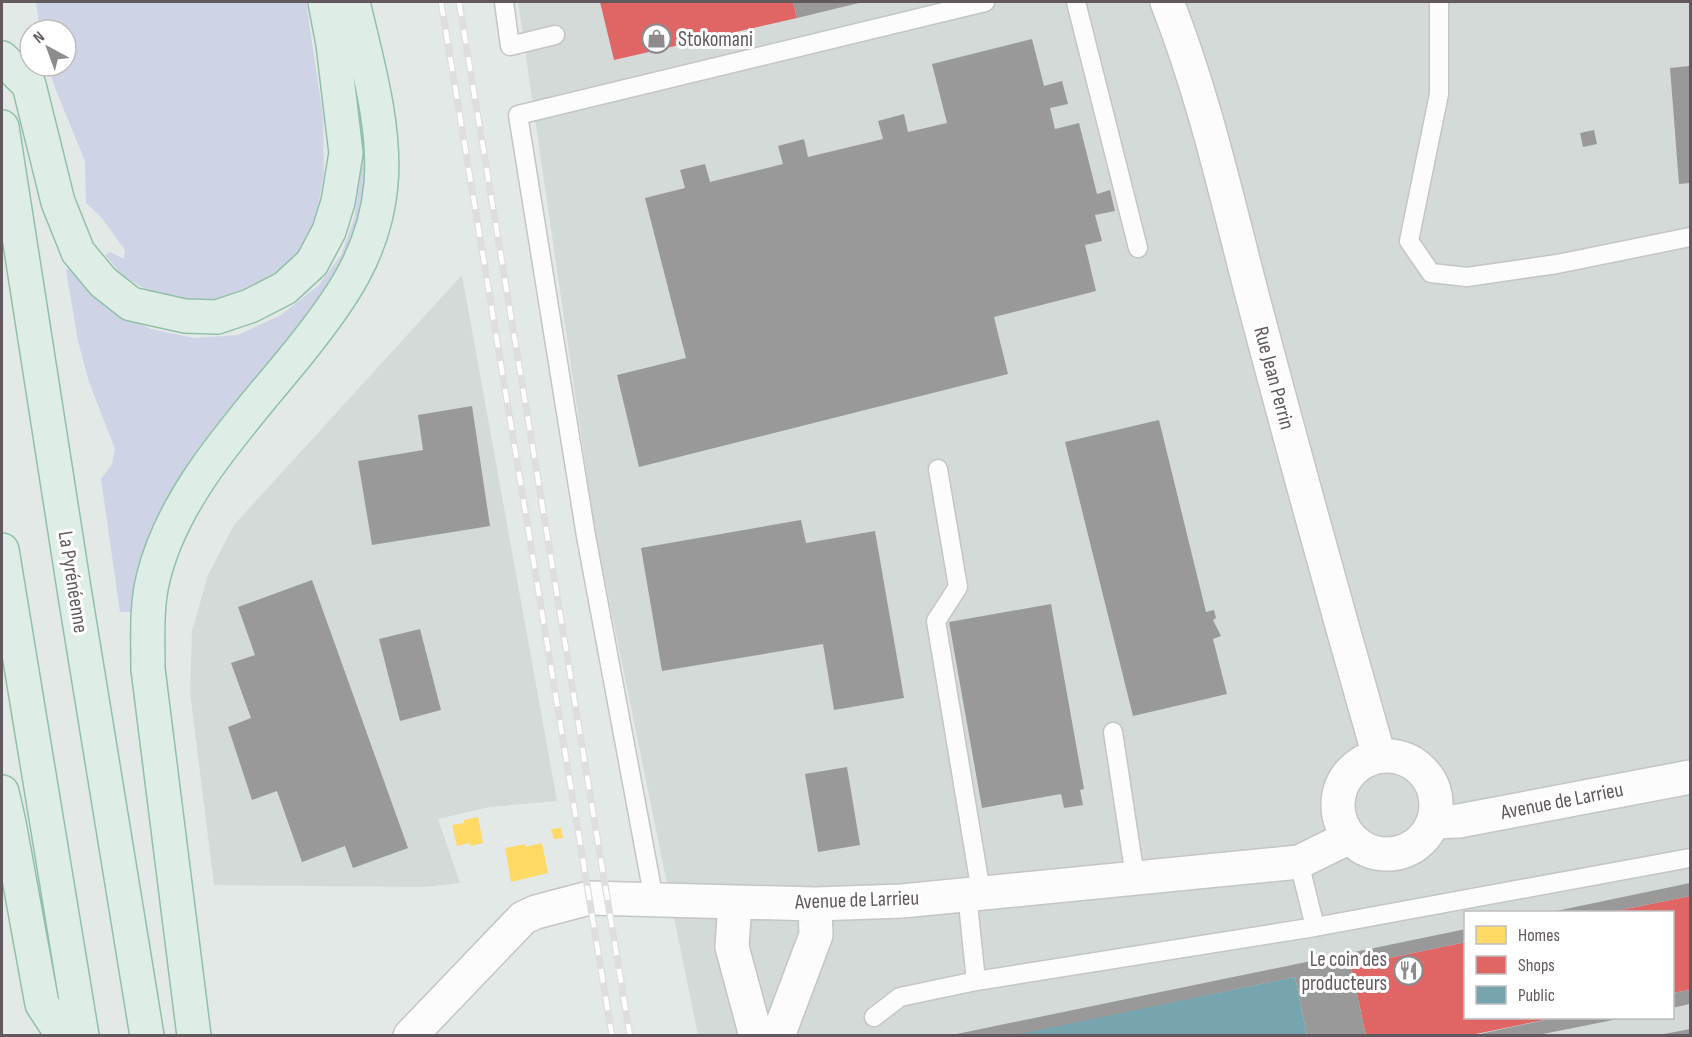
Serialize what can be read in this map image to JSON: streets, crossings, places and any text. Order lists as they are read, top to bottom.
{
  "streets": {
    "highway": ["La Pyrénéenne"],
    "street": ["Rue Jean Perrin", "Avenue de Larrieu"]
  },
  "crossings": [
    ["Rue Jean Perrin", "Avenue de Larrieu"]
  ],
  "places": {
    "shop": ["Stokomani"],
    "restaurant": ["Le coin des producteurs"]
  },
  "legend": ["Homes", "Shops", "Public"],
  "north": "top left"
}
